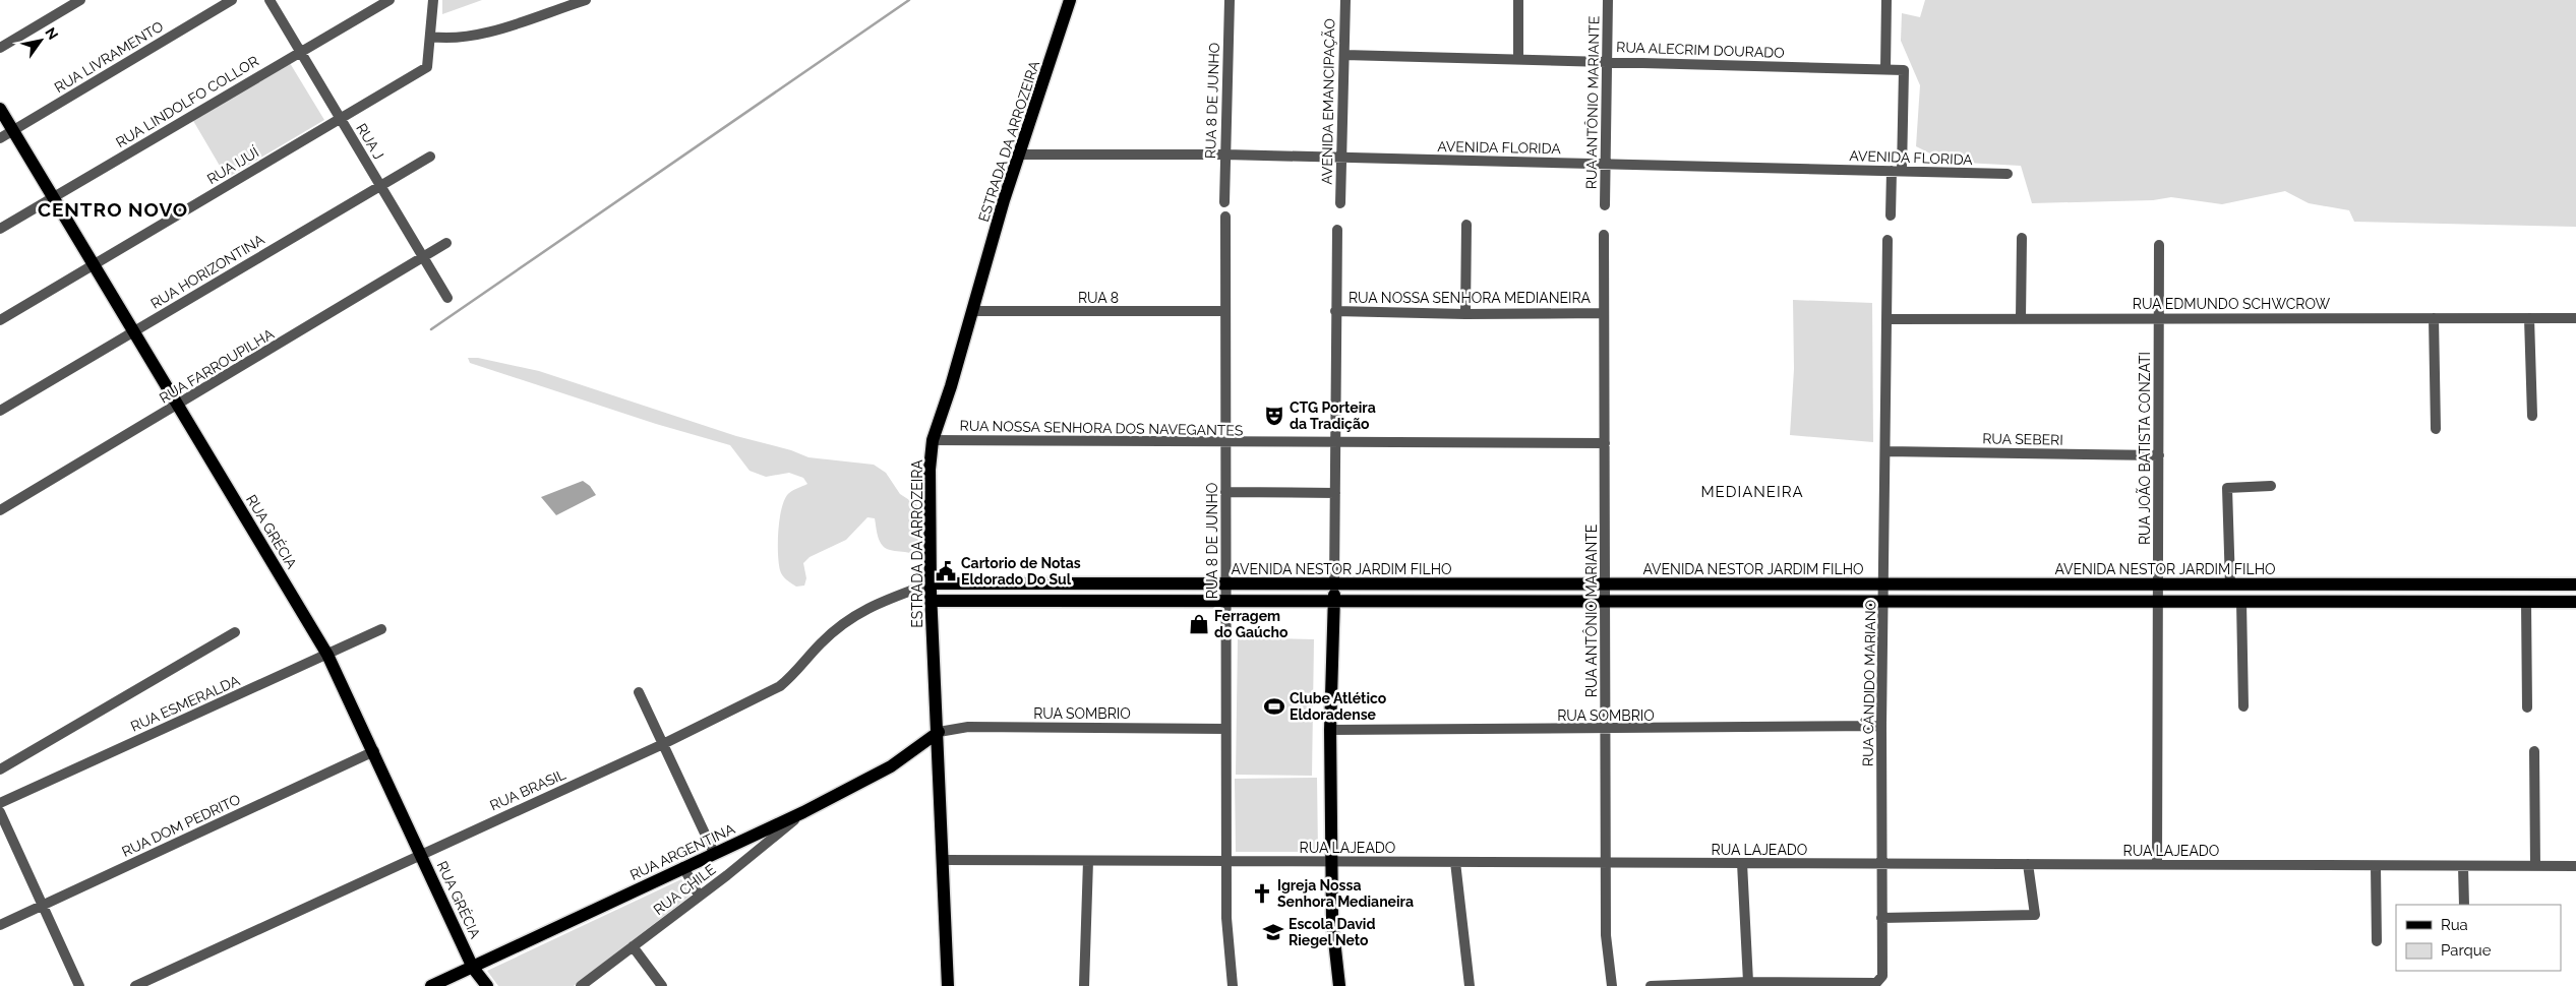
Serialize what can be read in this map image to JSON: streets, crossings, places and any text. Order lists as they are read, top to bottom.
{
  "streets": {
    "main road": [
      "ESTRADA DA ARROZEIRA",
      "RUA GRÉCIA",
      "AVENIDA NESTOR JARDIM FILHO",
      "RUA ARGENTINA"
    ],
    "street": [
      "RUA ALECRIM DOURADO",
      "RUA LIVRAMENTO",
      "RUA 8 DE JUNHO",
      "RUA LINDOLFO COLLOR",
      "AVENIDA EMANCIPAÇÃO",
      "RUA ANTÔNIO MARIANTE",
      "RUA J",
      "AVENIDA FLORIDA",
      "RUA IJUÍ",
      "RUA HORIZONTINA",
      "RUA 8",
      "RUA NOSSA SENHORA MEDIANEIRA",
      "RUA EDMUNDO SCHWCROW",
      "RUA FARROUPILHA",
      "RUA NOSSA SENHORA DOS NAVEGANTES",
      "RUA SEBERI",
      "RUA JOÃO BATISTA CONZATI",
      "RUA CÂNDIDO MARIANO",
      "RUA ESMERALDA",
      "RUA SOMBRIO",
      "RUA BRASIL",
      "RUA DOM PEDRITO",
      "RUA LAJEADO",
      "RUA CHILE"
    ]
  },
  "crossings": [
    ["RUA ALECRIM DOURADO", "AVENIDA EMANCIPAÇÃO"],
    ["RUA ALECRIM DOURADO", "RUA ANTÔNIO MARIANTE"],
    ["RUA ALECRIM DOURADO", "AVENIDA FLORIDA"],
    ["RUA LIVRAMENTO", "RUA GRÉCIA"],
    ["RUA 8 DE JUNHO", "AVENIDA FLORIDA"],
    ["RUA 8 DE JUNHO", "RUA 8"],
    ["RUA 8 DE JUNHO", "RUA NOSSA SENHORA DOS NAVEGANTES"],
    ["RUA 8 DE JUNHO", "AVENIDA NESTOR JARDIM FILHO"],
    ["RUA 8 DE JUNHO", "RUA SOMBRIO"],
    ["RUA 8 DE JUNHO", "RUA LAJEADO"],
    ["RUA LINDOLFO COLLOR", "RUA J"],
    ["RUA LINDOLFO COLLOR", "RUA GRÉCIA"],
    ["AVENIDA EMANCIPAÇÃO", "AVENIDA FLORIDA"],
    ["RUA ANTÔNIO MARIANTE", "AVENIDA FLORIDA"],
    ["RUA ANTÔNIO MARIANTE", "RUA NOSSA SENHORA MEDIANEIRA"],
    ["RUA ANTÔNIO MARIANTE", "RUA NOSSA SENHORA DOS NAVEGANTES"],
    ["RUA ANTÔNIO MARIANTE", "AVENIDA NESTOR JARDIM FILHO"],
    ["RUA ANTÔNIO MARIANTE", "RUA SOMBRIO"],
    ["RUA ANTÔNIO MARIANTE", "RUA LAJEADO"],
    ["RUA J", "RUA IJUÍ"],
    ["RUA J", "RUA HORIZONTINA"],
    ["RUA J", "RUA FARROUPILHA"],
    ["ESTRADA DA ARROZEIRA", "AVENIDA FLORIDA"],
    ["ESTRADA DA ARROZEIRA", "RUA 8"],
    ["ESTRADA DA ARROZEIRA", "RUA NOSSA SENHORA DOS NAVEGANTES"],
    ["ESTRADA DA ARROZEIRA", "AVENIDA NESTOR JARDIM FILHO"],
    ["ESTRADA DA ARROZEIRA", "RUA SOMBRIO"],
    ["ESTRADA DA ARROZEIRA", "RUA BRASIL"],
    ["ESTRADA DA ARROZEIRA", "RUA LAJEADO"],
    ["ESTRADA DA ARROZEIRA", "RUA ARGENTINA"],
    ["RUA IJUÍ", "RUA GRÉCIA"],
    ["RUA HORIZONTINA", "RUA GRÉCIA"],
    ["RUA EDMUNDO SCHWCROW", "RUA JOÃO BATISTA CONZATI"],
    ["RUA EDMUNDO SCHWCROW", "RUA CÂNDIDO MARIANO"],
    ["RUA FARROUPILHA", "RUA GRÉCIA"],
    ["RUA SEBERI", "RUA JOÃO BATISTA CONZATI"],
    ["RUA SEBERI", "RUA CÂNDIDO MARIANO"],
    ["RUA JOÃO BATISTA CONZATI", "AVENIDA NESTOR JARDIM FILHO"],
    ["RUA JOÃO BATISTA CONZATI", "RUA LAJEADO"],
    ["RUA GRÉCIA", "RUA ESMERALDA"],
    ["RUA GRÉCIA", "RUA BRASIL"],
    ["RUA GRÉCIA", "RUA DOM PEDRITO"],
    ["RUA GRÉCIA", "RUA ARGENTINA"],
    ["AVENIDA NESTOR JARDIM FILHO", "RUA CÂNDIDO MARIANO"],
    ["AVENIDA NESTOR JARDIM FILHO", "RUA BRASIL"],
    ["RUA CÂNDIDO MARIANO", "RUA SOMBRIO"],
    ["RUA CÂNDIDO MARIANO", "RUA LAJEADO"],
    ["RUA SOMBRIO", "RUA ARGENTINA"],
    ["RUA ARGENTINA", "RUA CHILE"]
  ],
  "districts": ["CENTRO NOVO", "MEDIANEIRA"],
  "places": {
    "theatre": ["CTG Porteira da Tradição"],
    "public building": ["Cartorio de Notas Eldorado Do Sul"],
    "shop": ["Ferragem do Gaúcho"],
    "sports": ["Clube Atlético Eldoradense"],
    "church": ["Igreja Nossa Senhora Medianeira"],
    "school or university": ["Escola David Riegel Neto"]
  },
  "legend": ["Rua", "Parque"],
  "north": "top right"
}
